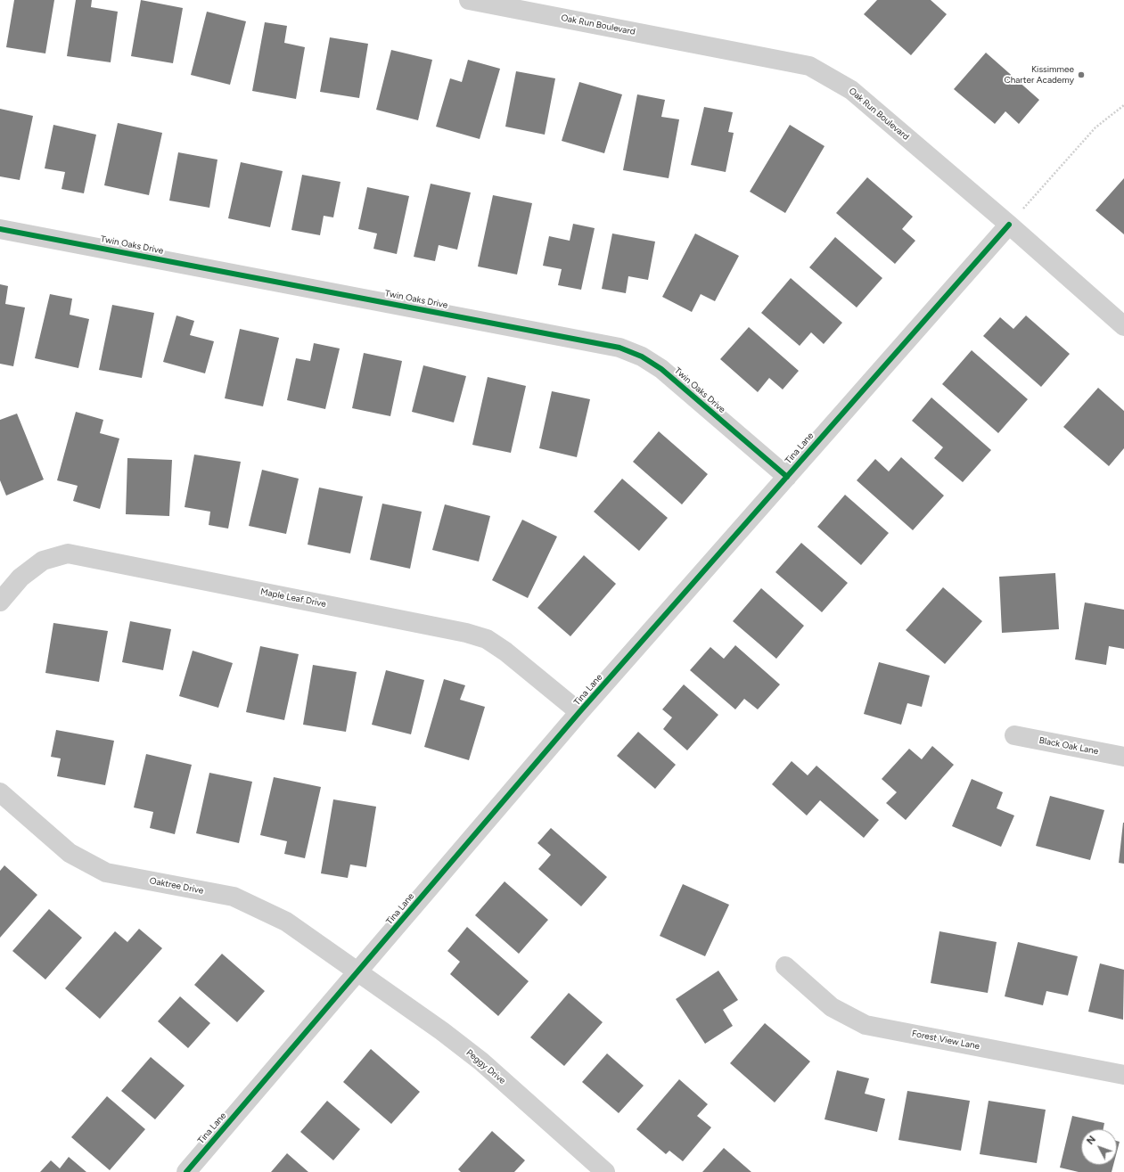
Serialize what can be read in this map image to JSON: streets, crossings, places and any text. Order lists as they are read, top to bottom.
{
  "streets": {
    "street": [
      "Oak Run Boulevard",
      "Twin Oaks Drive",
      "Tina Lane",
      "Maple Leaf Drive",
      "Black Oak Lane",
      "Oaktree Drive",
      "Forest View Lane",
      "Peggy Drive"
    ]
  },
  "crossings": [
    ["Oak Run Boulevard", "Tina Lane"],
    ["Twin Oaks Drive", "Tina Lane"],
    ["Tina Lane", "Maple Leaf Drive"],
    ["Tina Lane", "Oaktree Drive"],
    ["Tina Lane", "Peggy Drive"],
    ["Oaktree Drive", "Peggy Drive"]
  ],
  "places": ["Kissimmee Charter Academy"],
  "north": "top left"
}
